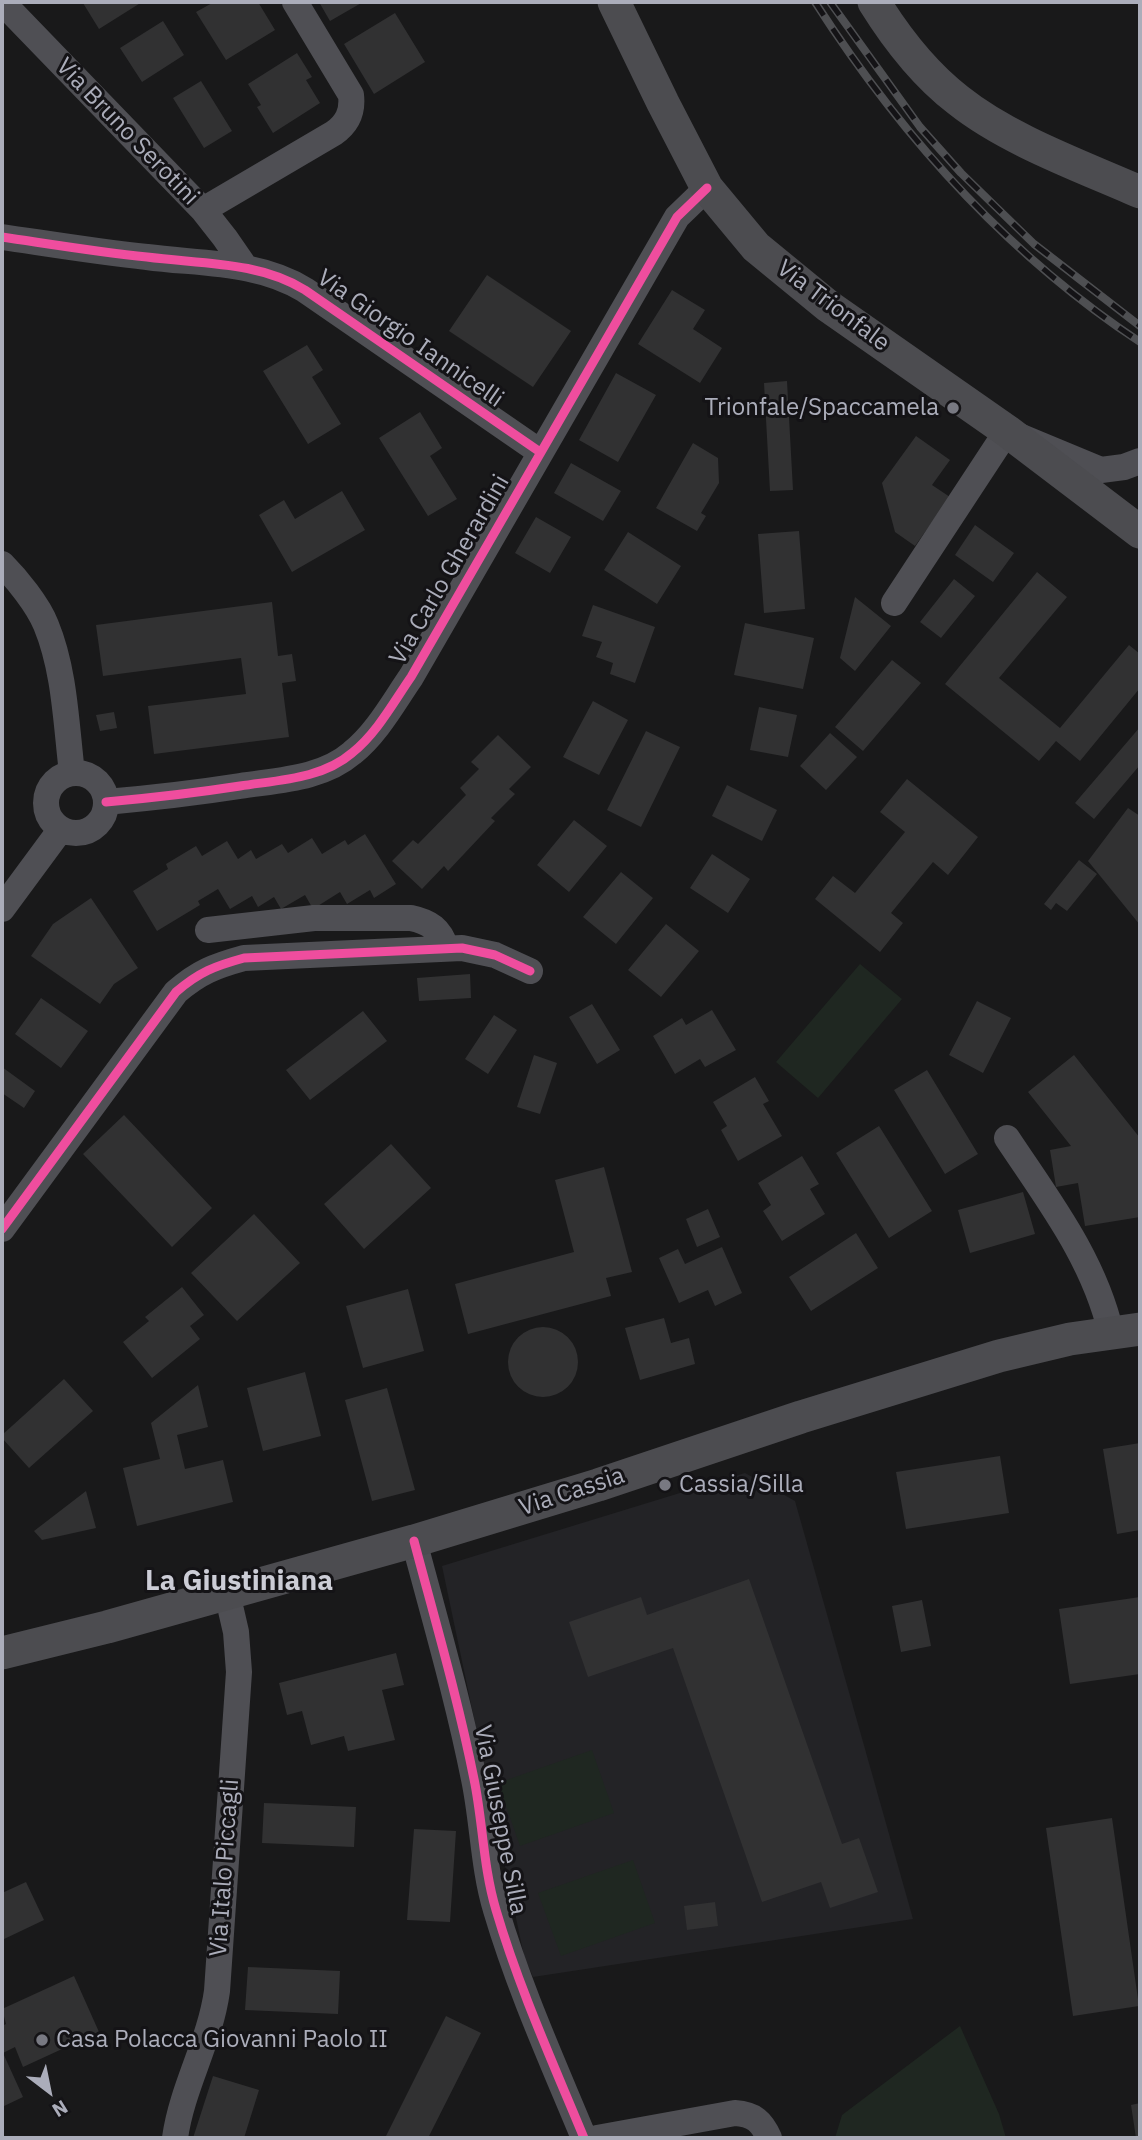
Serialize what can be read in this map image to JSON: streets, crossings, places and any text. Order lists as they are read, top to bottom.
{
  "streets": {
    "main road": ["Via Trionfale", "Via Cassia"],
    "street": [
      "Via Bruno Serotini",
      "Via Giorgio Iannicelli",
      "Via Carlo Gherardini",
      "Via Giuseppe Silla",
      "Via Italo Piccagli"
    ]
  },
  "crossings": [
    ["Via Bruno Serotini", "Via Giorgio Iannicelli"],
    ["Via Trionfale", "Via Carlo Gherardini"],
    ["Via Giorgio Iannicelli", "Via Carlo Gherardini"],
    ["Via Cassia", "Via Giuseppe Silla"],
    ["Via Cassia", "Via Italo Piccagli"]
  ],
  "districts": ["La Giustiniana"],
  "places": ["Trionfale/Spaccamela", "Cassia/Silla", "Casa Polacca Giovanni Paolo II"],
  "north": "bottom right"
}
